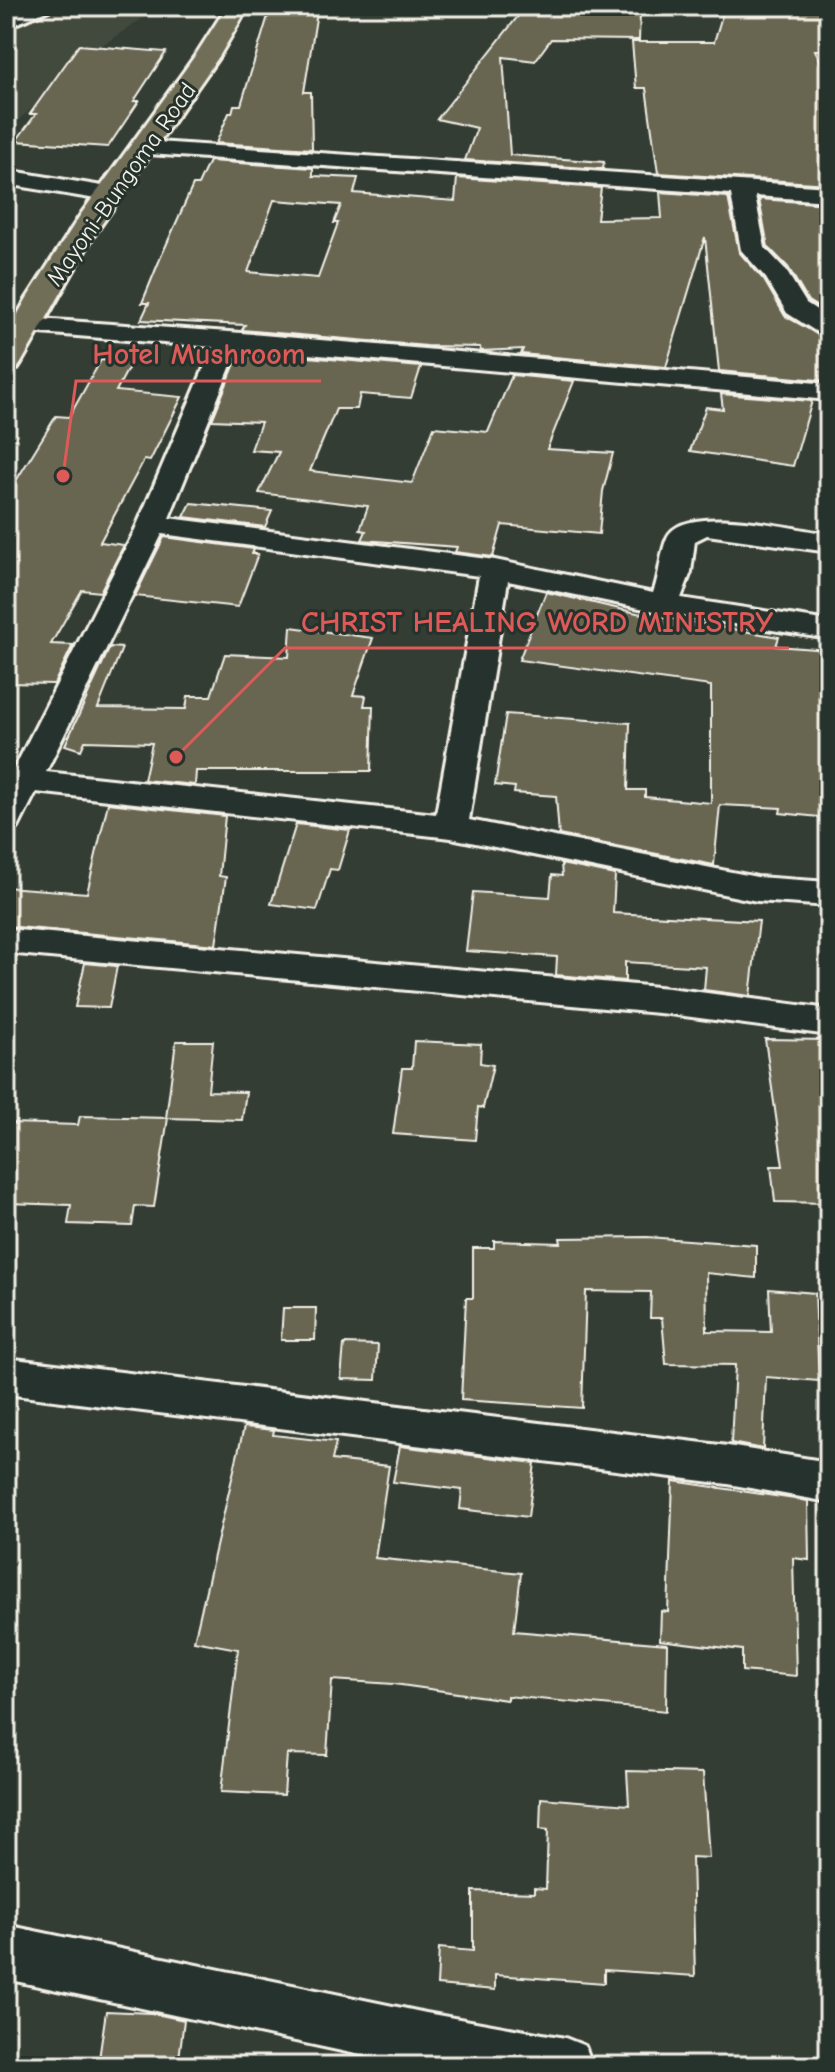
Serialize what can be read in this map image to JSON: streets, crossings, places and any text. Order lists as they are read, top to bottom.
{
  "streets": {
    "main road": ["Mayoni-Bungoma Road"]
  },
  "places": ["Hotel Mushroom", "CHRIST HEALING WORD MINISTRY"]
}
